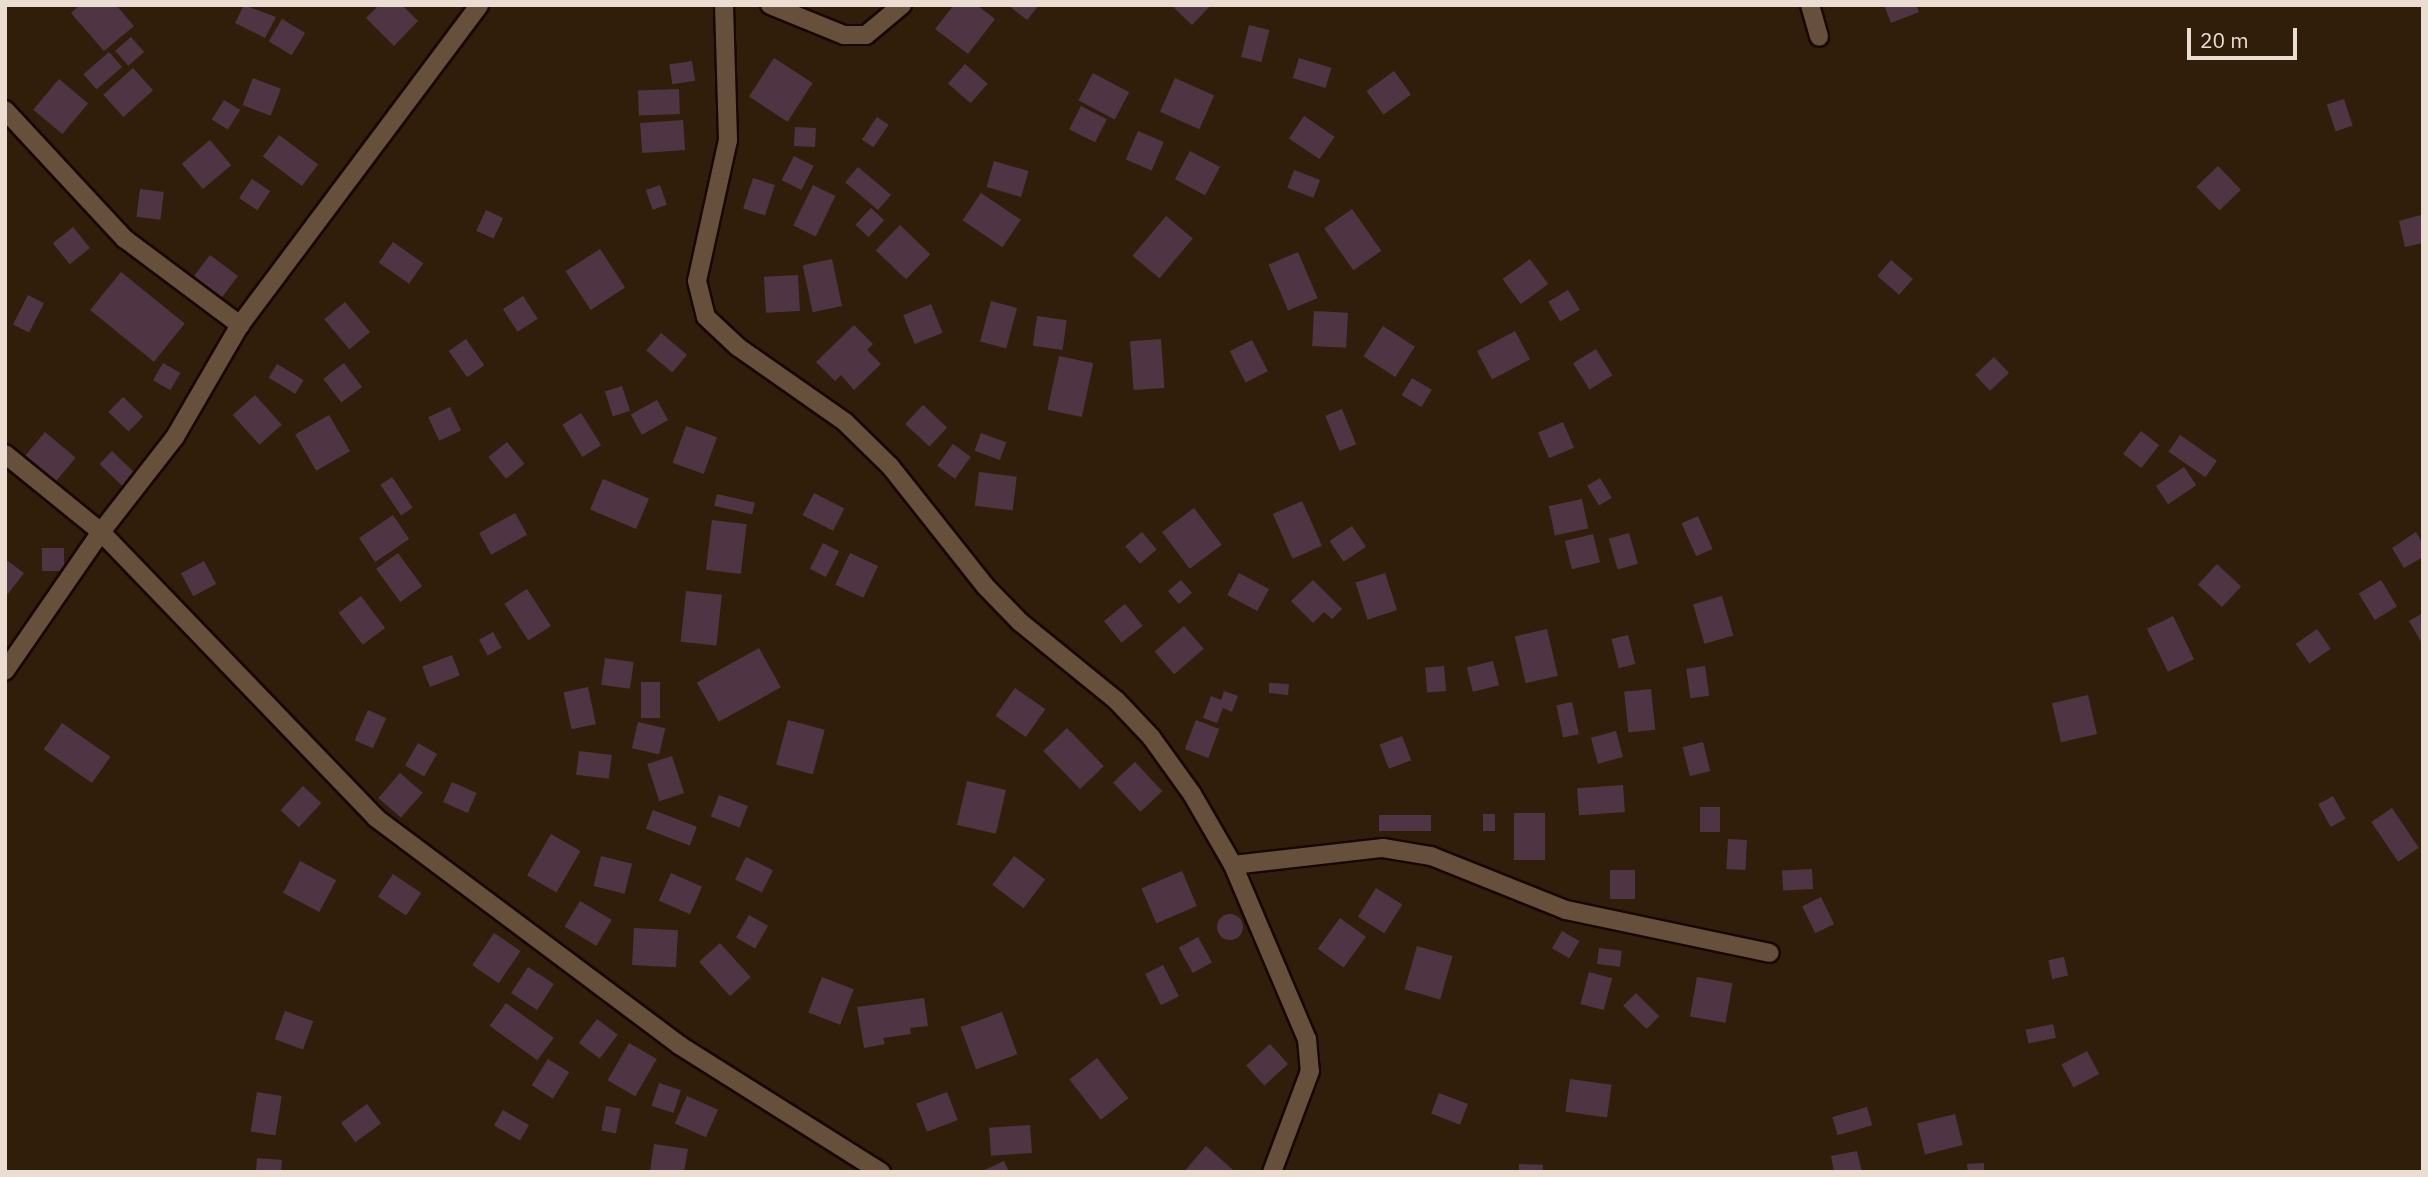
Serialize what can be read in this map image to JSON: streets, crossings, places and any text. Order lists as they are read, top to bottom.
{
  "scale_bar": "20 m"
}
